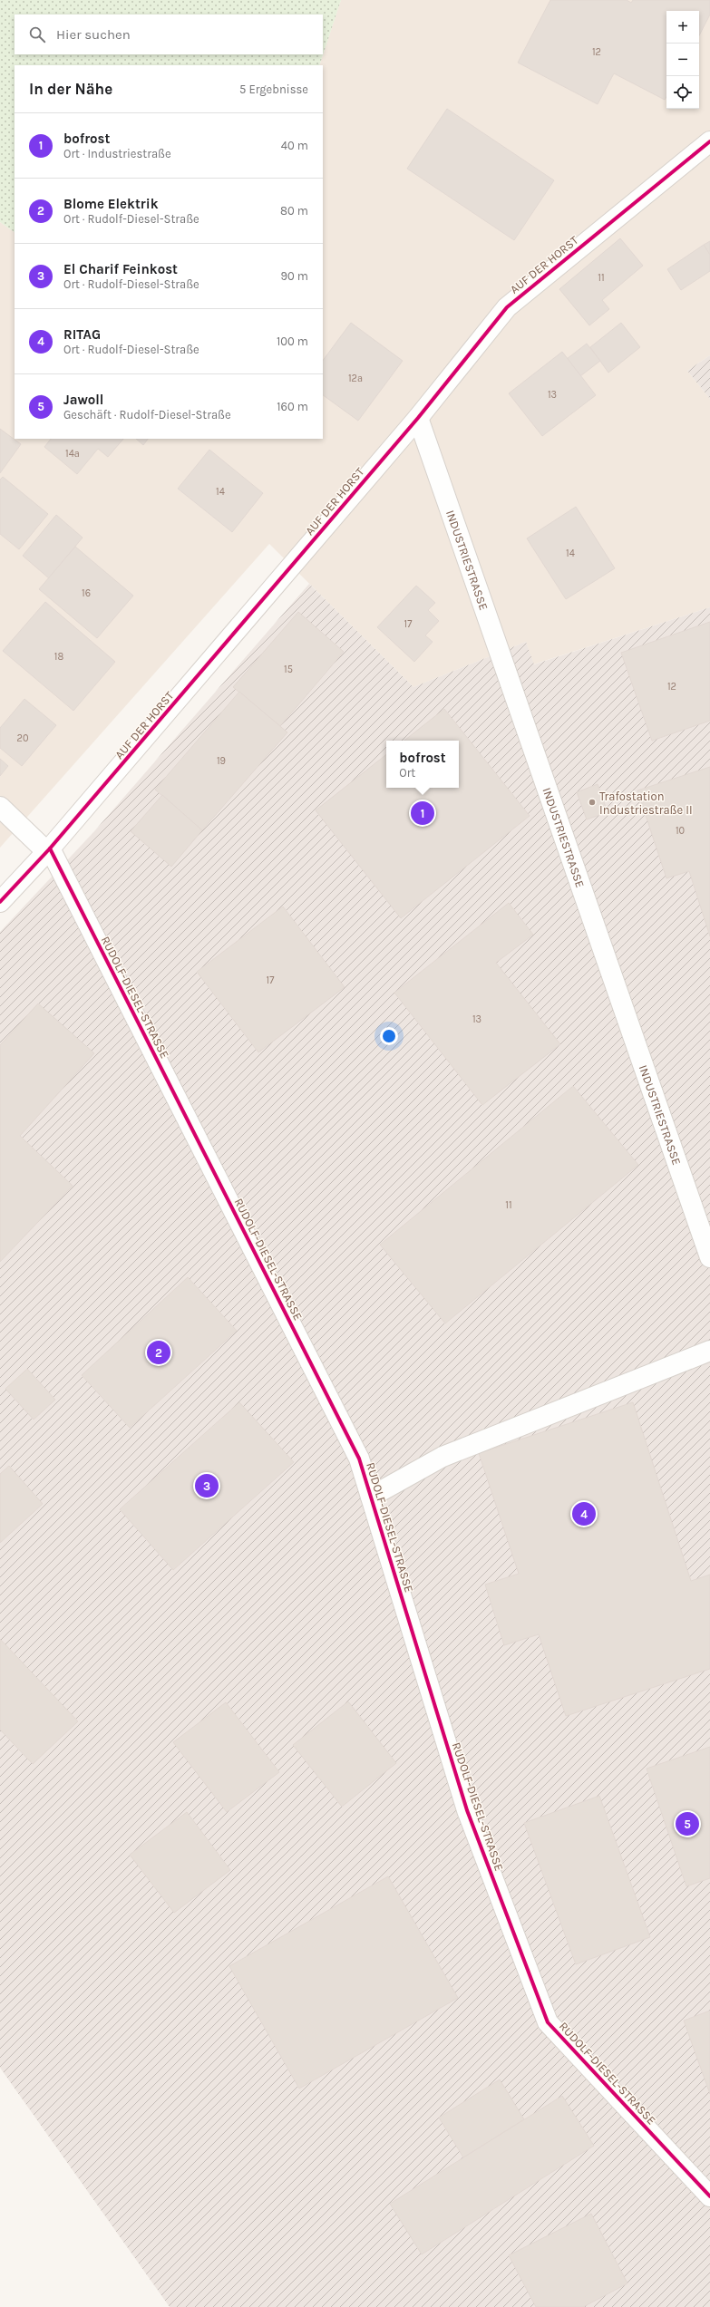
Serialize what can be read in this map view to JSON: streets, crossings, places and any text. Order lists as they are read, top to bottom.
{
  "streets": {
    "street": ["AUF DER HORST", "INDUSTRIESTRASSE", "RUDOLF-DIESEL-STRASSE"]
  },
  "crossings": [
    ["AUF DER HORST", "INDUSTRIESTRASSE"],
    ["AUF DER HORST", "RUDOLF-DIESEL-STRASSE"]
  ],
  "places": ["Trafostation Industriestraße II"],
  "house_numbers": [
    "12",
    "11",
    "12a",
    "13",
    "14a",
    "14",
    "14",
    "16",
    "17",
    "18",
    "15",
    "12",
    "20",
    "19",
    "10",
    "17",
    "13",
    "11"
  ],
  "page": {
    "map_buttons": ["+", "−"],
    "search": "Hier suchen",
    "heading": ["In der Nähe", "5 Ergebnisse"],
    "list": [
      {
        "mark": "1",
        "name": "bofrost",
        "note": "Ort · Industriestraße",
        "value": "40 m"
      },
      {
        "mark": "2",
        "name": "Blome Elektrik",
        "note": "Ort · Rudolf-Diesel-Straße",
        "value": "80 m"
      },
      {
        "mark": "3",
        "name": "El Charif Feinkost",
        "note": "Ort · Rudolf-Diesel-Straße",
        "value": "90 m"
      },
      {
        "mark": "4",
        "name": "RITAG",
        "note": "Ort · Rudolf-Diesel-Straße",
        "value": "100 m"
      },
      {
        "mark": "5",
        "name": "Jawoll",
        "note": "Geschäft · Rudolf-Diesel-Straße",
        "value": "160 m"
      }
    ],
    "popup": ["bofrost", "Ort"],
    "pins": [
      "1",
      "2",
      "3",
      "4",
      "5"
    ]
  }
}
